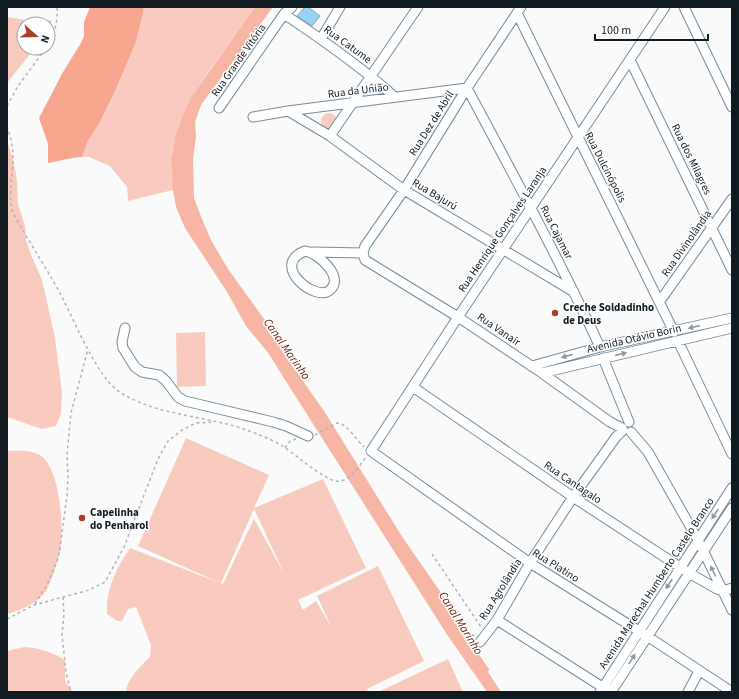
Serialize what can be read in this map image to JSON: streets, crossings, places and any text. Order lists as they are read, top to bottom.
{
  "streets": {
    "street": [
      "Rua Catume",
      "Rua Grande Vitória",
      "Rua da União",
      "Rua Dez de Abril",
      "Rua dos Milagres",
      "Rua Dulcinópolis",
      "Rua Bajurú",
      "Rua Henrique Gonçalves Laranja",
      "Rua Cajamar",
      "Rua Divinolândia",
      "Rua Vanair",
      "Avenida Otávio Borin",
      "Rua Cantagalo",
      "Rua Platino",
      "Avenida Marechal Humberto Castelo Branco",
      "Rua Agrolândia"
    ]
  },
  "crossings": [
    ["Rua Catume", "Rua Grande Vitória"],
    ["Rua Catume", "Rua da União"],
    ["Rua da União", "Rua Dez de Abril"],
    ["Rua da União", "Rua Bajurú"],
    ["Rua da União", "Rua Cajamar"],
    ["Rua Dez de Abril", "Rua Dulcinópolis"],
    ["Rua Dez de Abril", "Rua Bajurú"],
    ["Rua Dez de Abril", "Rua Cajamar"],
    ["Rua Dez de Abril", "Rua Vanair"],
    ["Rua dos Milagres", "Rua Henrique Gonçalves Laranja"],
    ["Rua dos Milagres", "Rua Divinolândia"],
    ["Rua Dulcinópolis", "Rua Henrique Gonçalves Laranja"],
    ["Rua Dulcinópolis", "Rua Divinolândia"],
    ["Rua Dulcinópolis", "Avenida Otávio Borin"],
    ["Rua Bajurú", "Rua Henrique Gonçalves Laranja"],
    ["Rua Bajurú", "Rua Cajamar"],
    ["Rua Henrique Gonçalves Laranja", "Rua Cajamar"],
    ["Rua Henrique Gonçalves Laranja", "Rua Vanair"],
    ["Rua Henrique Gonçalves Laranja", "Rua Cantagalo"],
    ["Rua Henrique Gonçalves Laranja", "Rua Platino"],
    ["Rua Cajamar", "Avenida Otávio Borin"],
    ["Rua Vanair", "Avenida Otávio Borin"],
    ["Rua Vanair", "Rua Agrolândia"],
    ["Rua Cantagalo", "Avenida Marechal Humberto Castelo Branco"],
    ["Rua Cantagalo", "Rua Agrolândia"],
    ["Rua Platino", "Avenida Marechal Humberto Castelo Branco"],
    ["Rua Platino", "Rua Agrolândia"]
  ],
  "water": ["Canal Marinho"],
  "places": ["Creche Soldadinho de Deus", "Capelinha do Penharol"],
  "scale_bar": "100 m",
  "north": "right"
}
